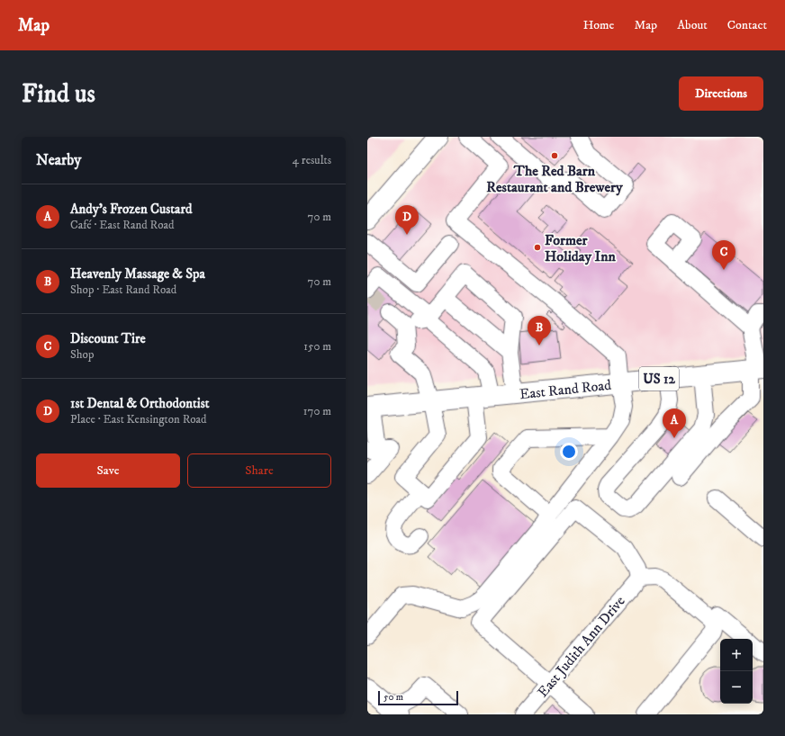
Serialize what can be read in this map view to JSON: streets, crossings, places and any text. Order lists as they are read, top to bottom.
{
  "streets": {
    "main road": ["US 12", "East Rand Road"],
    "street": ["East Judith Ann Drive"]
  },
  "places": ["The Red Barn Restaurant and Brewery", "Former Holiday Inn"],
  "scale_bar": "50 m",
  "page": {
    "header": "Map",
    "nav": [
      "Home",
      "Map",
      "About",
      "Contact"
    ],
    "buttons": [
      "Directions",
      ["Save", "Share"]
    ],
    "title": "Find us",
    "heading": ["Nearby", "4 results"],
    "list": [
      {
        "mark": "A",
        "name": "Andy's Frozen Custard",
        "note": "Café · East Rand Road",
        "value": "70 m"
      },
      {
        "mark": "B",
        "name": "Heavenly Massage & Spa",
        "note": "Shop · East Rand Road",
        "value": "70 m"
      },
      {
        "mark": "C",
        "name": "Discount Tire",
        "note": "Shop",
        "value": "150 m"
      },
      {
        "mark": "D",
        "name": "1st Dental & Orthodontist",
        "note": "Place · East Kensington Road",
        "value": "170 m"
      }
    ],
    "pins": [
      "D",
      "C",
      "B",
      "A"
    ],
    "map_buttons": ["+", "−"],
    "scale": "50 m"
  }
}
